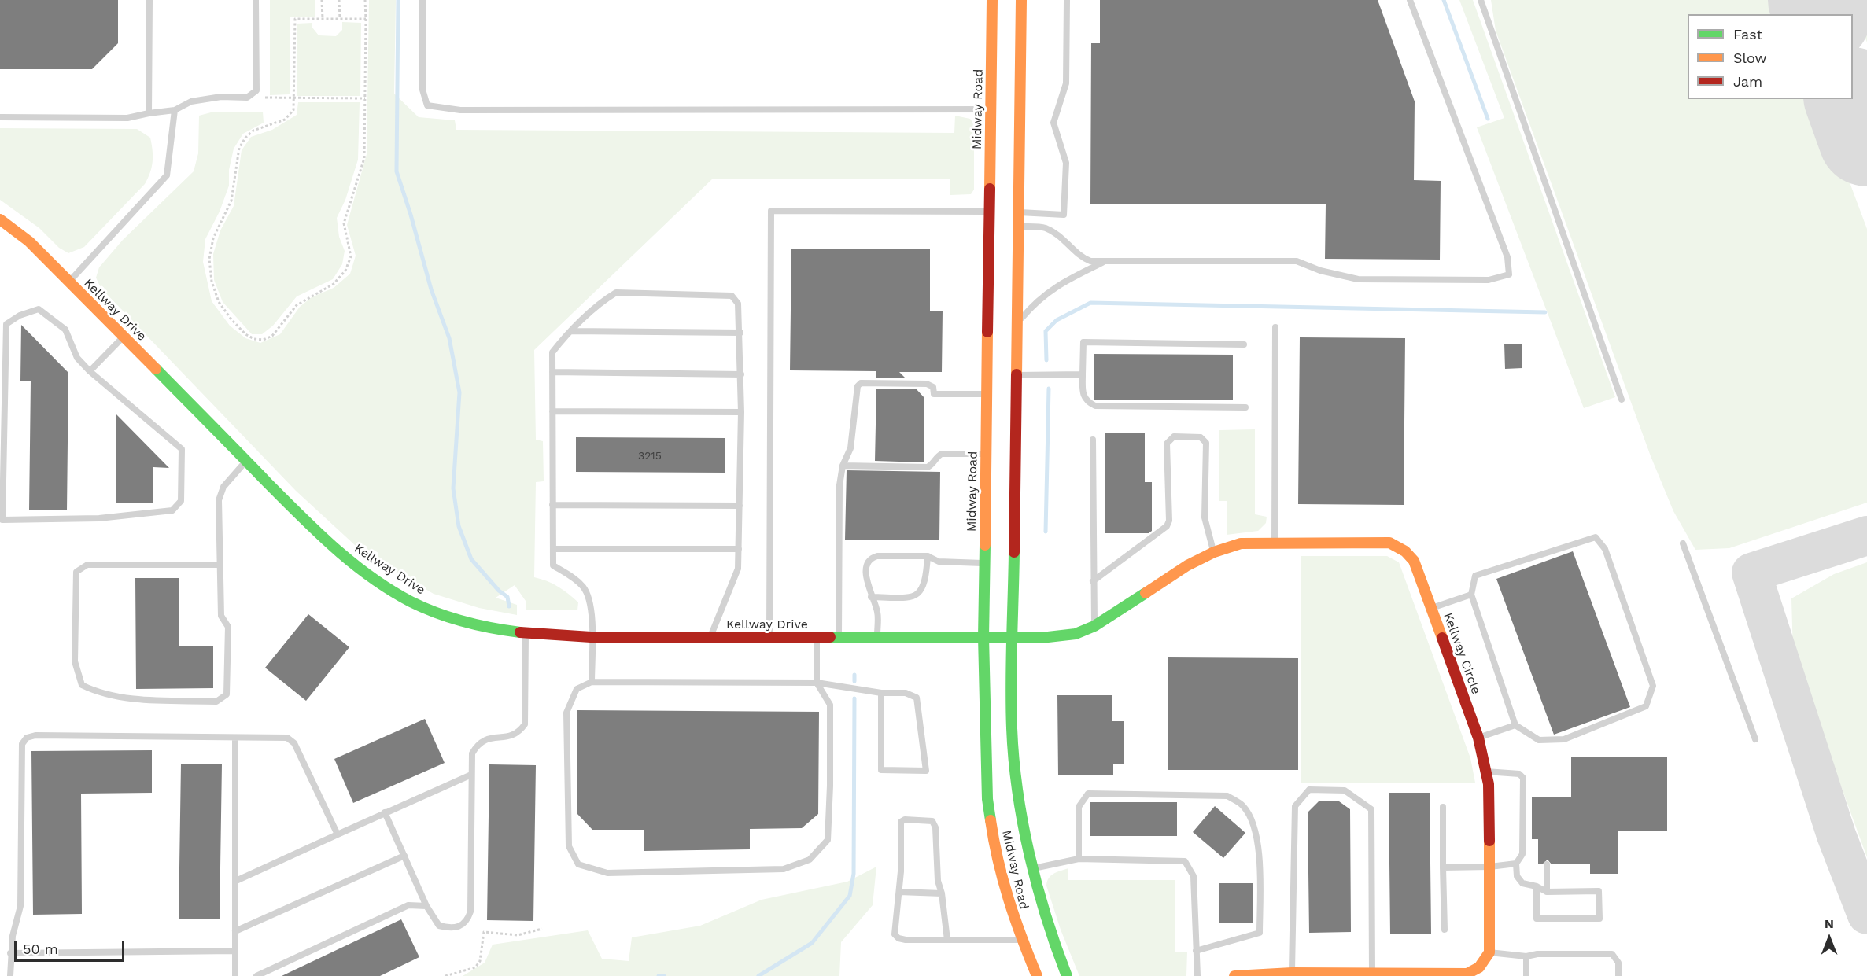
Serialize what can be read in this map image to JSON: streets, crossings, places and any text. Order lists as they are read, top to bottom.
{
  "streets": {
    "street": ["Midway Road", "Kellway Drive", "Kellway Circle"]
  },
  "crossings": [
    ["Midway Road", "Kellway Drive"],
    ["Midway Road", "Kellway Circle"],
    ["Kellway Drive", "Kellway Circle"]
  ],
  "house_numbers": ["3215"],
  "legend": ["Fast", "Slow", "Jam"],
  "scale_bar": "50 m",
  "north": "top"
}
